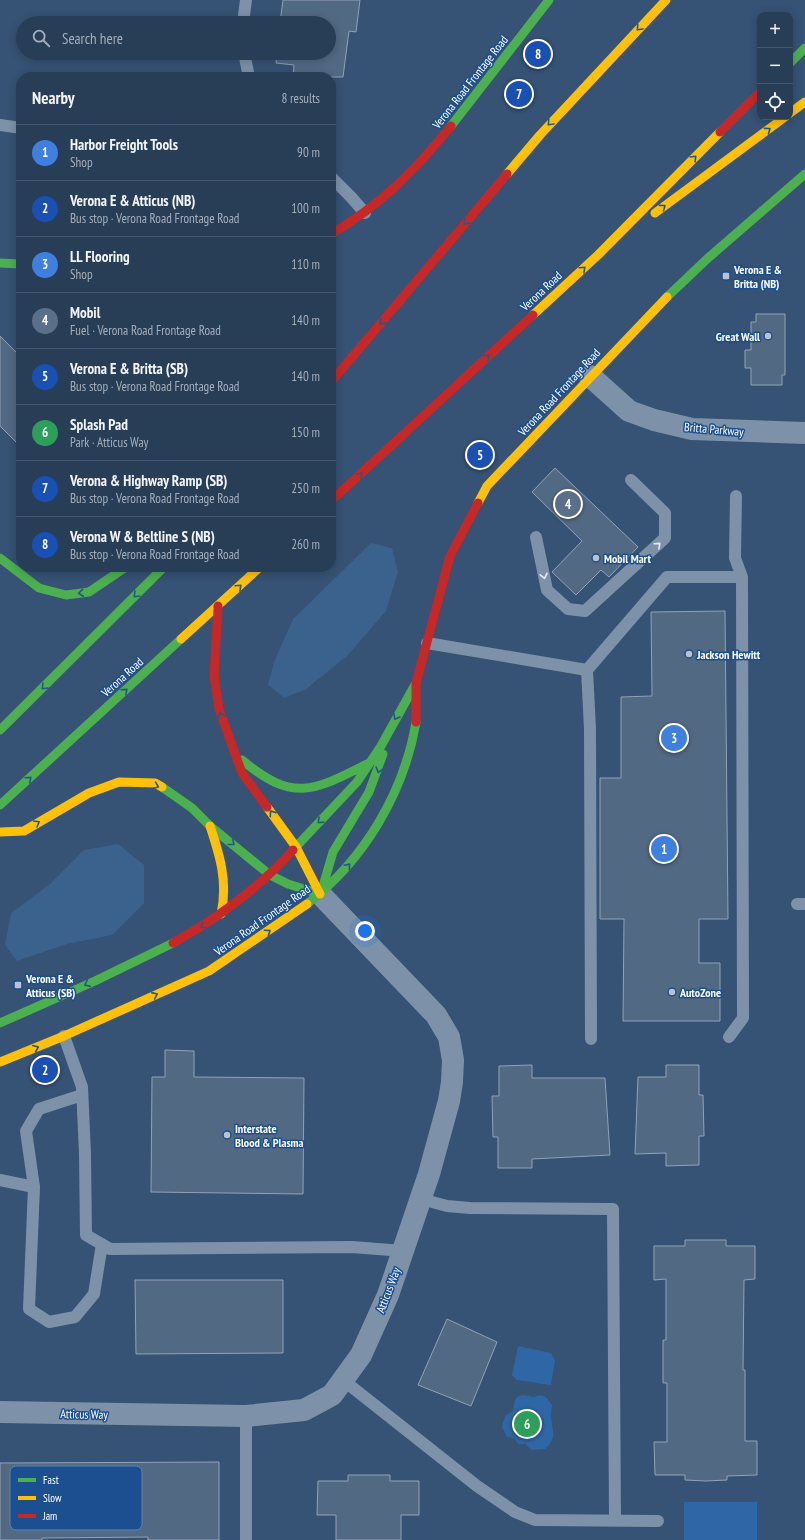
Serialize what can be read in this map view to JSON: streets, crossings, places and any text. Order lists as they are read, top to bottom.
{
  "streets": {
    "main road": ["Verona Road Frontage Road", "Verona Road"],
    "street": ["Britta Parkway", "Atticus Way"]
  },
  "crossings": [
    ["Verona Road Frontage Road", "Britta Parkway"],
    ["Verona Road Frontage Road", "Atticus Way"]
  ],
  "places": {
    "transit": ["Verona E & Britta (NB)", "Verona E & Atticus (SB)"],
    "other": [
      "Great Wall",
      "Mobil Mart",
      "Jackson Hewitt",
      "AutoZone",
      "Interstate Blood & Plasma"
    ]
  },
  "legend": ["Fast", "Slow", "Jam"],
  "page": {
    "map_buttons": ["+", "−"],
    "search": "Search here",
    "pins": [
      "8",
      "7",
      "5",
      "4",
      "3",
      "1",
      "2",
      "6"
    ],
    "heading": ["Nearby", "8 results"],
    "list": [
      {
        "mark": "1",
        "name": "Harbor Freight Tools",
        "note": "Shop",
        "value": "90 m"
      },
      {
        "mark": "2",
        "name": "Verona E & Atticus (NB)",
        "note": "Bus stop · Verona Road Frontage Road",
        "value": "100 m"
      },
      {
        "mark": "3",
        "name": "LL Flooring",
        "note": "Shop",
        "value": "110 m"
      },
      {
        "mark": "4",
        "name": "Mobil",
        "note": "Fuel · Verona Road Frontage Road",
        "value": "140 m"
      },
      {
        "mark": "5",
        "name": "Verona E & Britta (SB)",
        "note": "Bus stop · Verona Road Frontage Road",
        "value": "140 m"
      },
      {
        "mark": "6",
        "name": "Splash Pad",
        "note": "Park · Atticus Way",
        "value": "150 m"
      },
      {
        "mark": "7",
        "name": "Verona & Highway Ramp (SB)",
        "note": "Bus stop · Verona Road Frontage Road",
        "value": "250 m"
      },
      {
        "mark": "8",
        "name": "Verona W & Beltline S (NB)",
        "note": "Bus stop · Verona Road Frontage Road",
        "value": "260 m"
      }
    ]
  }
}
